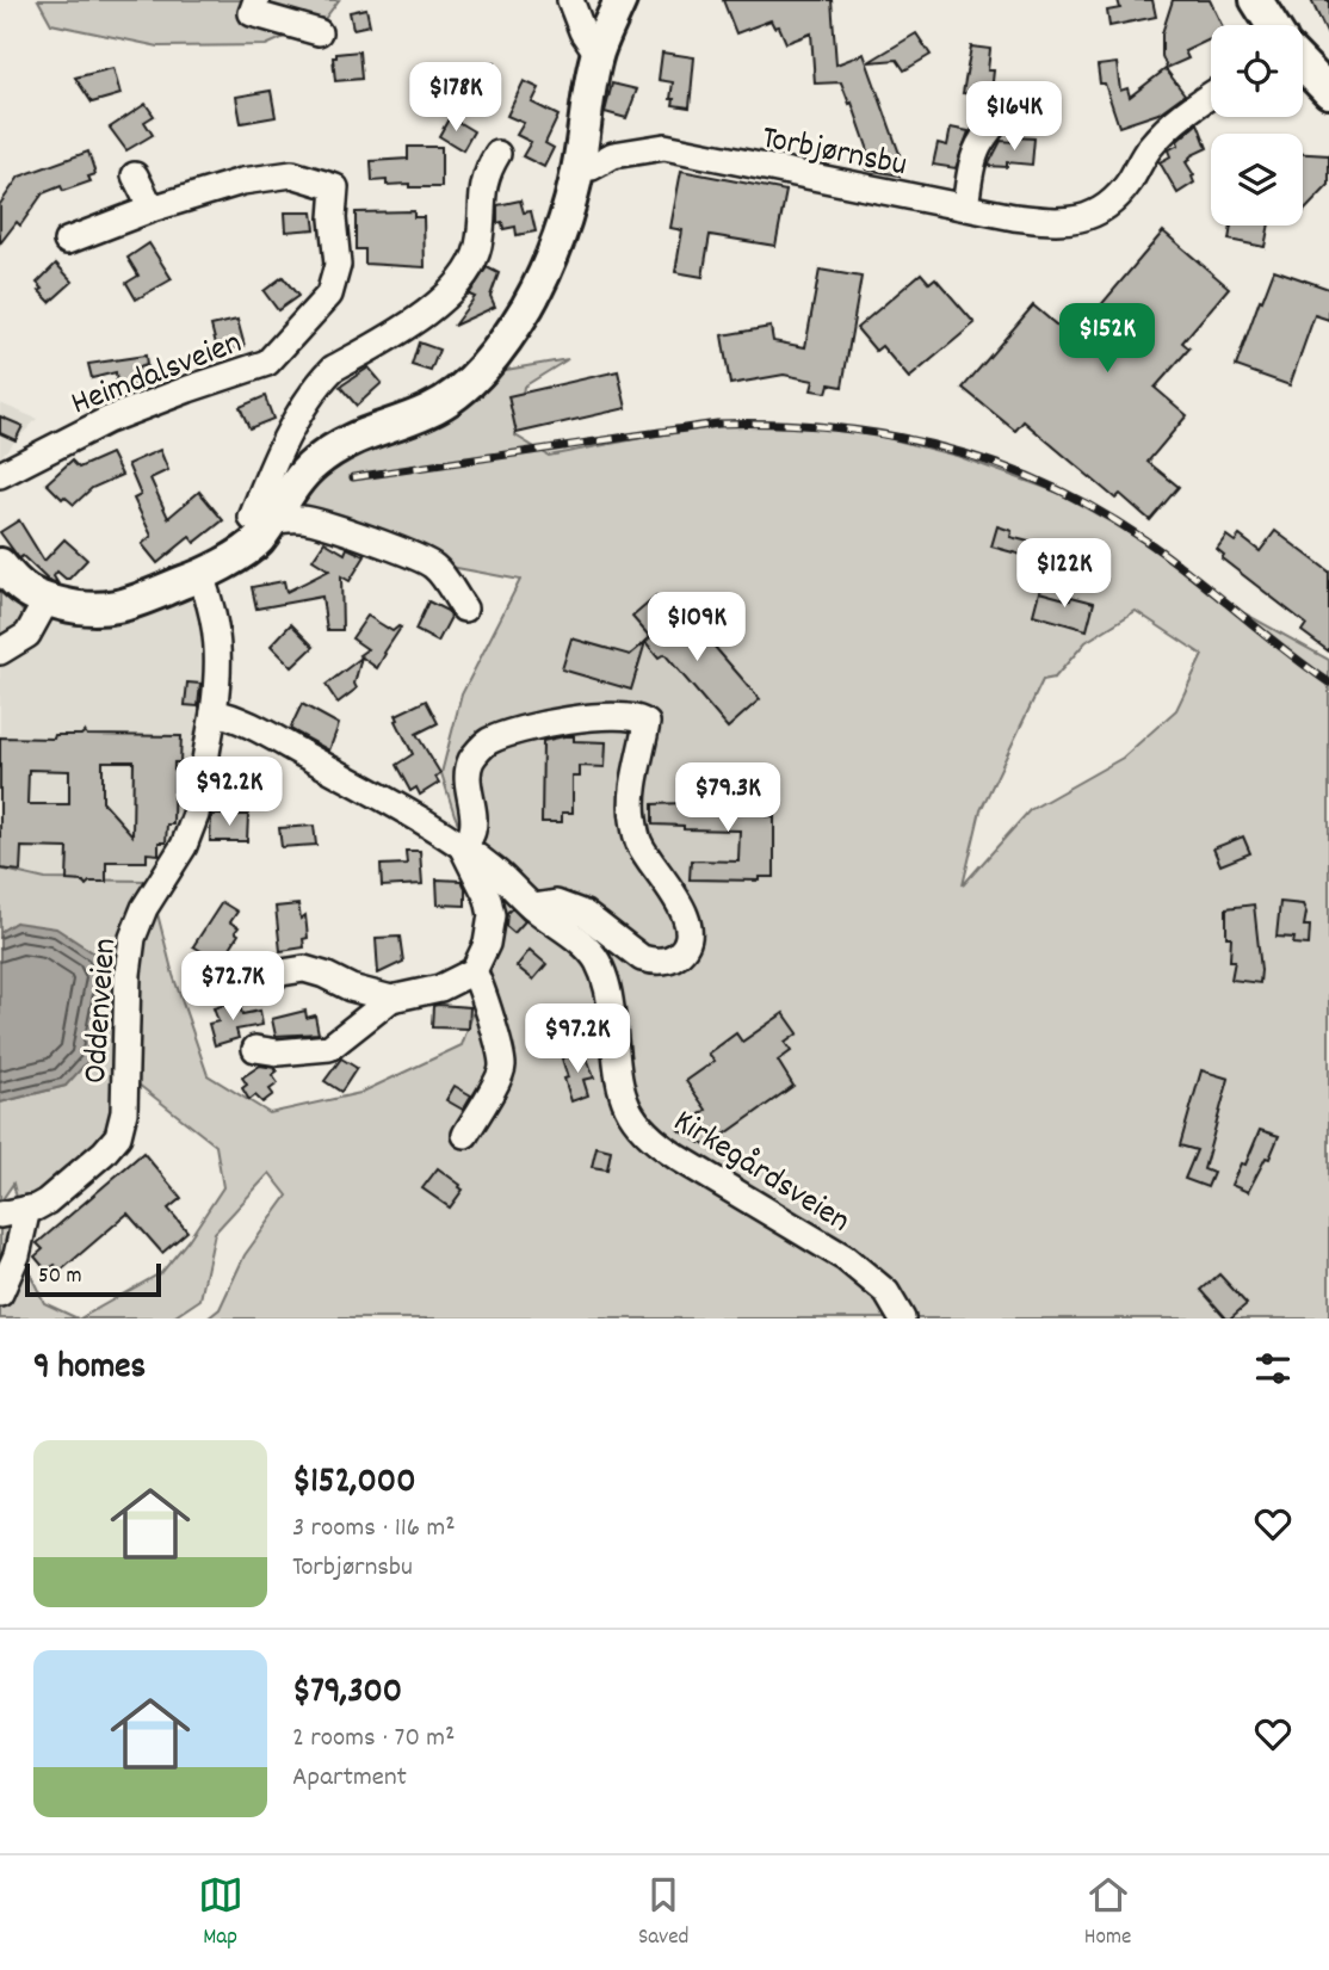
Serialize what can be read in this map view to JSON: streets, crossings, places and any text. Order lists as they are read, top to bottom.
{
  "streets": {
    "street": [
      "Torbjørnsbu",
      "Heimdalsveien",
      "Oddenveien",
      "Kirkegårdsveien"
    ]
  },
  "crossings": [
    ["Oddenveien", "Kirkegårdsveien"]
  ],
  "scale_bar": "50 m",
  "page": {
    "price": [
      "$178K",
      "$164K",
      "$152K",
      "$122K",
      "$109K",
      "$92.2K",
      "$79.3K",
      "$72.7K",
      "$97.2K"
    ],
    "scale": "50 m",
    "heading": "9 homes",
    "list": [
      {
        "name": "$152,000",
        "note": "3 rooms · 116 m² · Torbjørnsbu"
      },
      {
        "name": "$79,300",
        "note": "2 rooms · 70 m² · Apartment"
      }
    ],
    "tabs": ["Map", "Saved", "Home"]
  }
}
